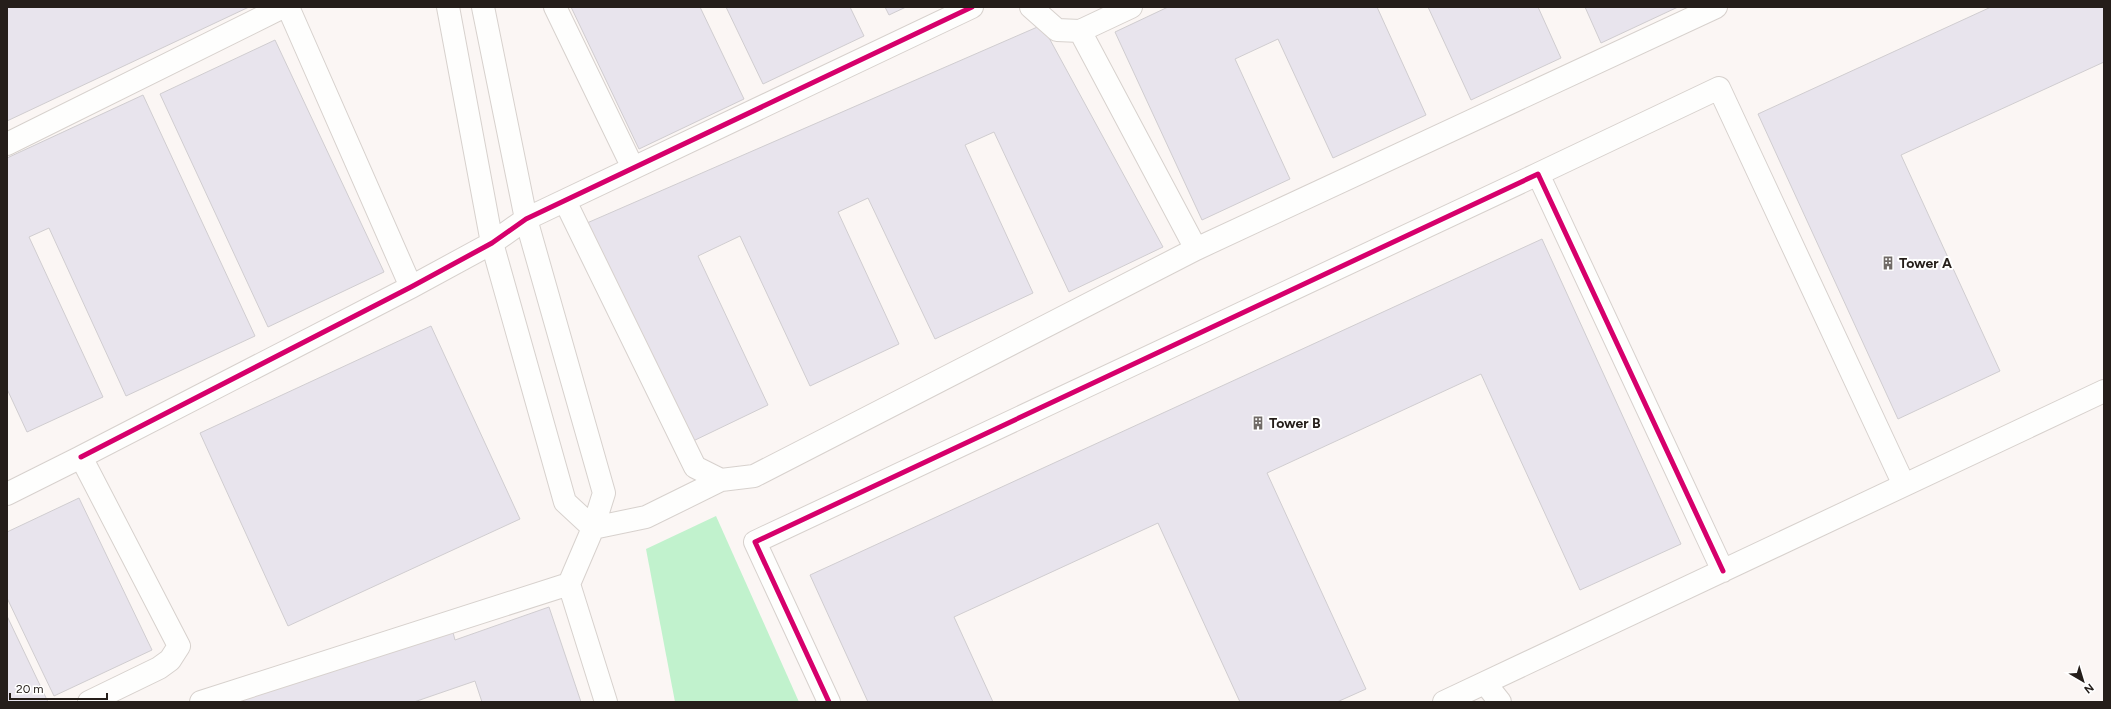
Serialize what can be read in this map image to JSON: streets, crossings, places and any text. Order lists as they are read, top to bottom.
{
  "places": {
    "building": ["Tower A", "Tower B"]
  },
  "scale_bar": "20 m",
  "north": "bottom right"
}
